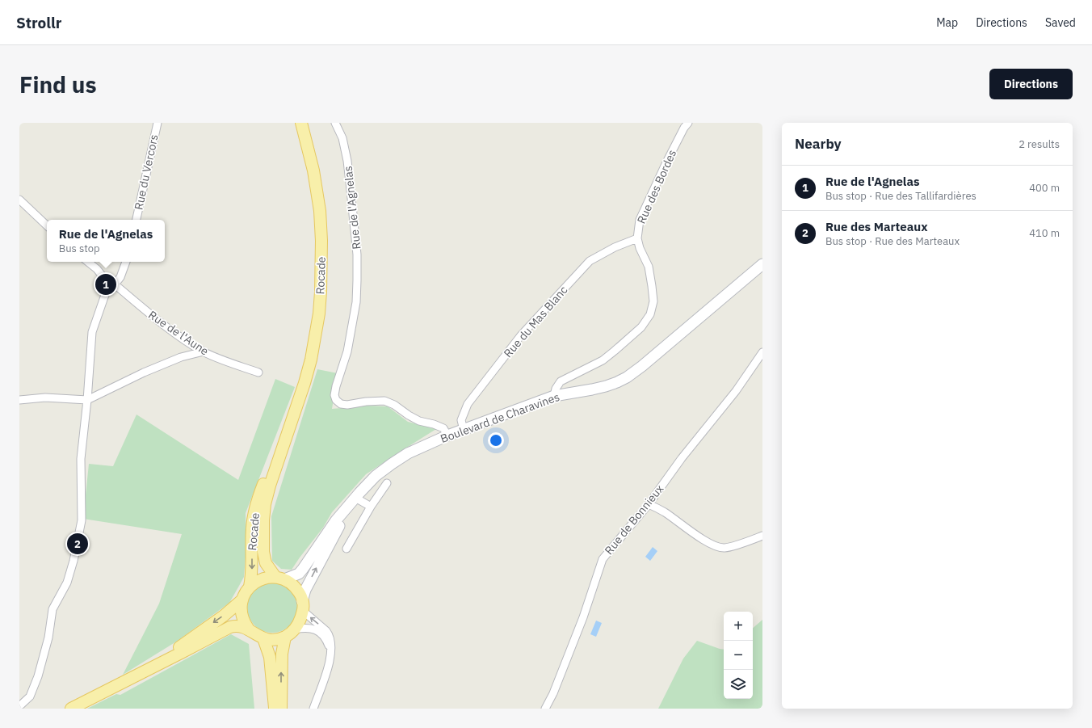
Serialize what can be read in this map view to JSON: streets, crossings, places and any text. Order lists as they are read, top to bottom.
{
  "streets": {
    "main road": ["Rocade", "Boulevard de Charavines"],
    "street": [
      "Rue du Vercors",
      "Rue des Bordes",
      "Rue de l'Agnelas",
      "Rue du Mas Blanc",
      "Rue de l'Aune",
      "Rue de Bonnieux"
    ]
  },
  "crossings": [
    ["Rue des Bordes", "Rue du Mas Blanc"],
    ["Rue des Bordes", "Boulevard de Charavines"],
    ["Rue de l'Agnelas", "Boulevard de Charavines"],
    ["Rocade", "Boulevard de Charavines"],
    ["Rue du Mas Blanc", "Boulevard de Charavines"]
  ],
  "page": {
    "header": "Strollr",
    "nav": ["Map", "Directions", "Saved"],
    "buttons": "Directions",
    "title": "Find us",
    "heading": ["Nearby", "2 results"],
    "list": [
      {
        "mark": "1",
        "name": "Rue de l'Agnelas",
        "note": "Bus stop · Rue des Tallifardières",
        "value": "400 m"
      },
      {
        "mark": "2",
        "name": "Rue des Marteaux",
        "note": "Bus stop · Rue des Marteaux",
        "value": "410 m"
      }
    ],
    "popup": ["Rue de l'Agnelas", "Bus stop"],
    "pins": ["1", "2"],
    "map_buttons": ["+", "−"]
  }
}
